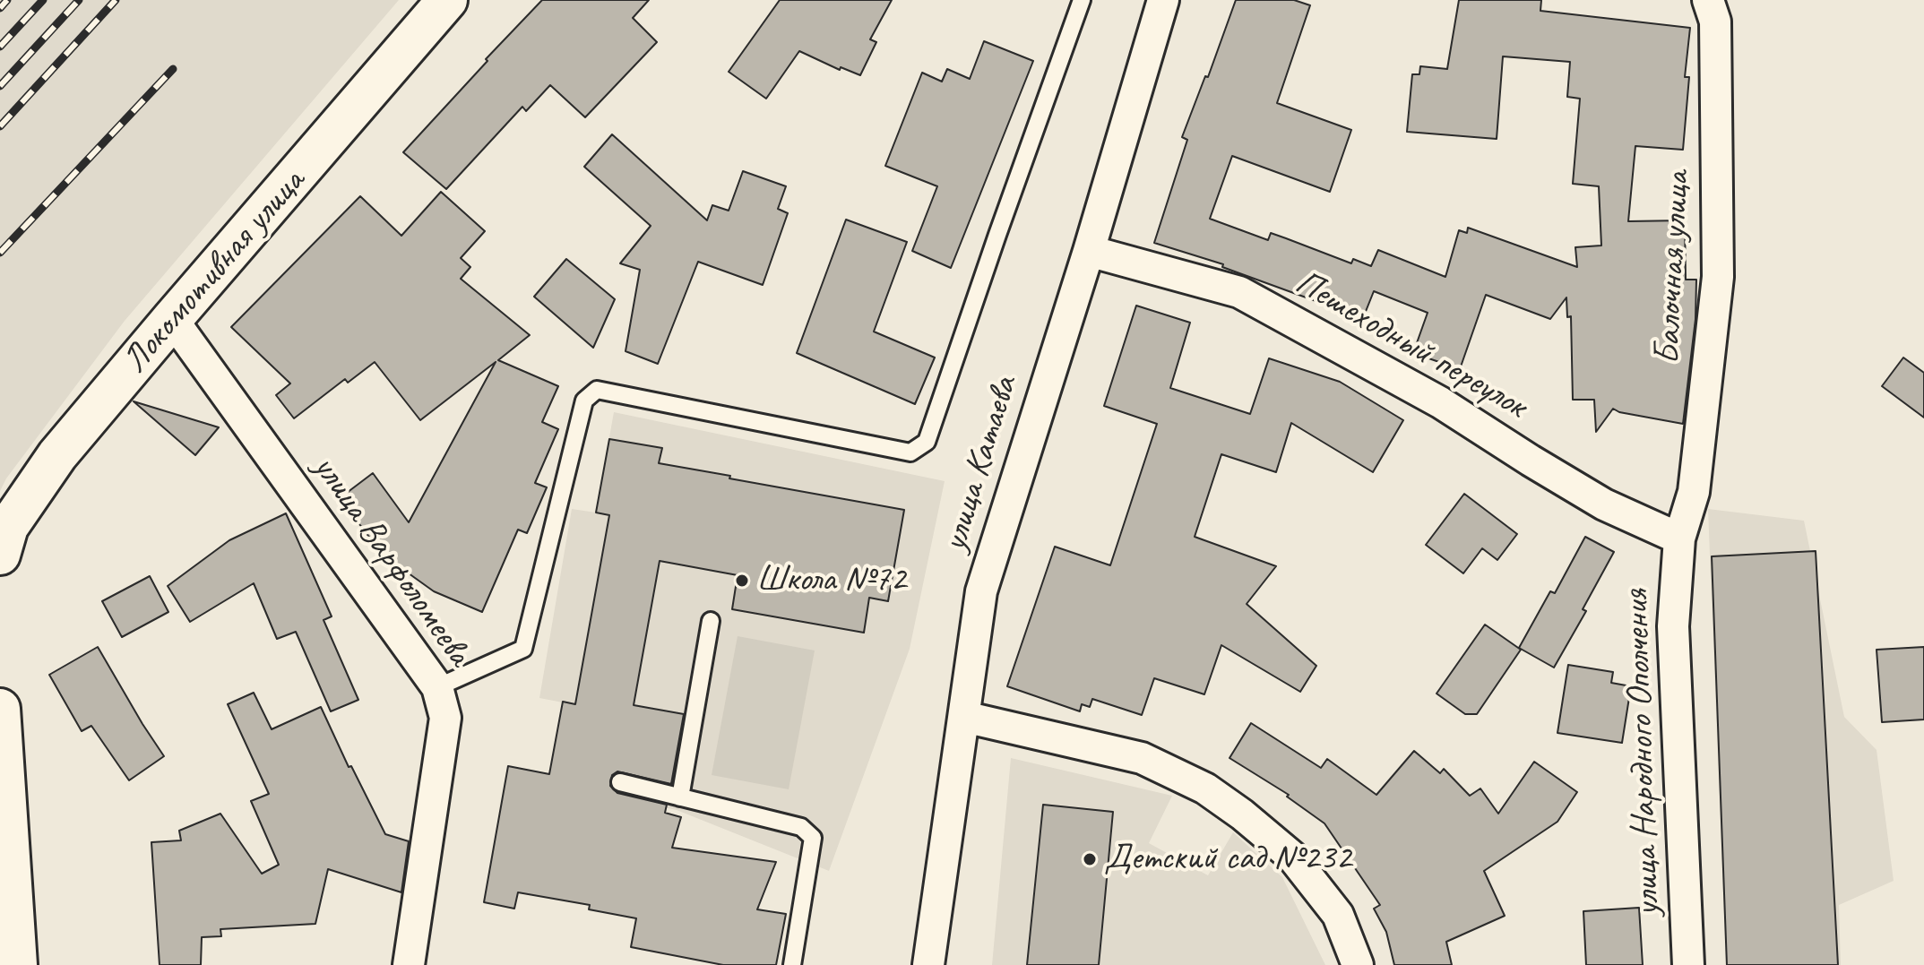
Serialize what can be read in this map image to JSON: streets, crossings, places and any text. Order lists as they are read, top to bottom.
{
  "streets": {
    "street": [
      "Балочная улица",
      "Локомотивная улица",
      "Пешеходный переулок",
      "улица Катаева",
      "улица Варфоломеева",
      "улица Народного Ополчения"
    ]
  },
  "crossings": [
    ["Балочная улица", "Пешеходный переулок"],
    ["Балочная улица", "улица Народного Ополчения"],
    ["Локомотивная улица", "улица Варфоломеева"],
    ["Пешеходный переулок", "улица Катаева"],
    ["Пешеходный переулок", "улица Народного Ополчения"]
  ],
  "places": ["Школа №72", "Детский сад №232"]
}
